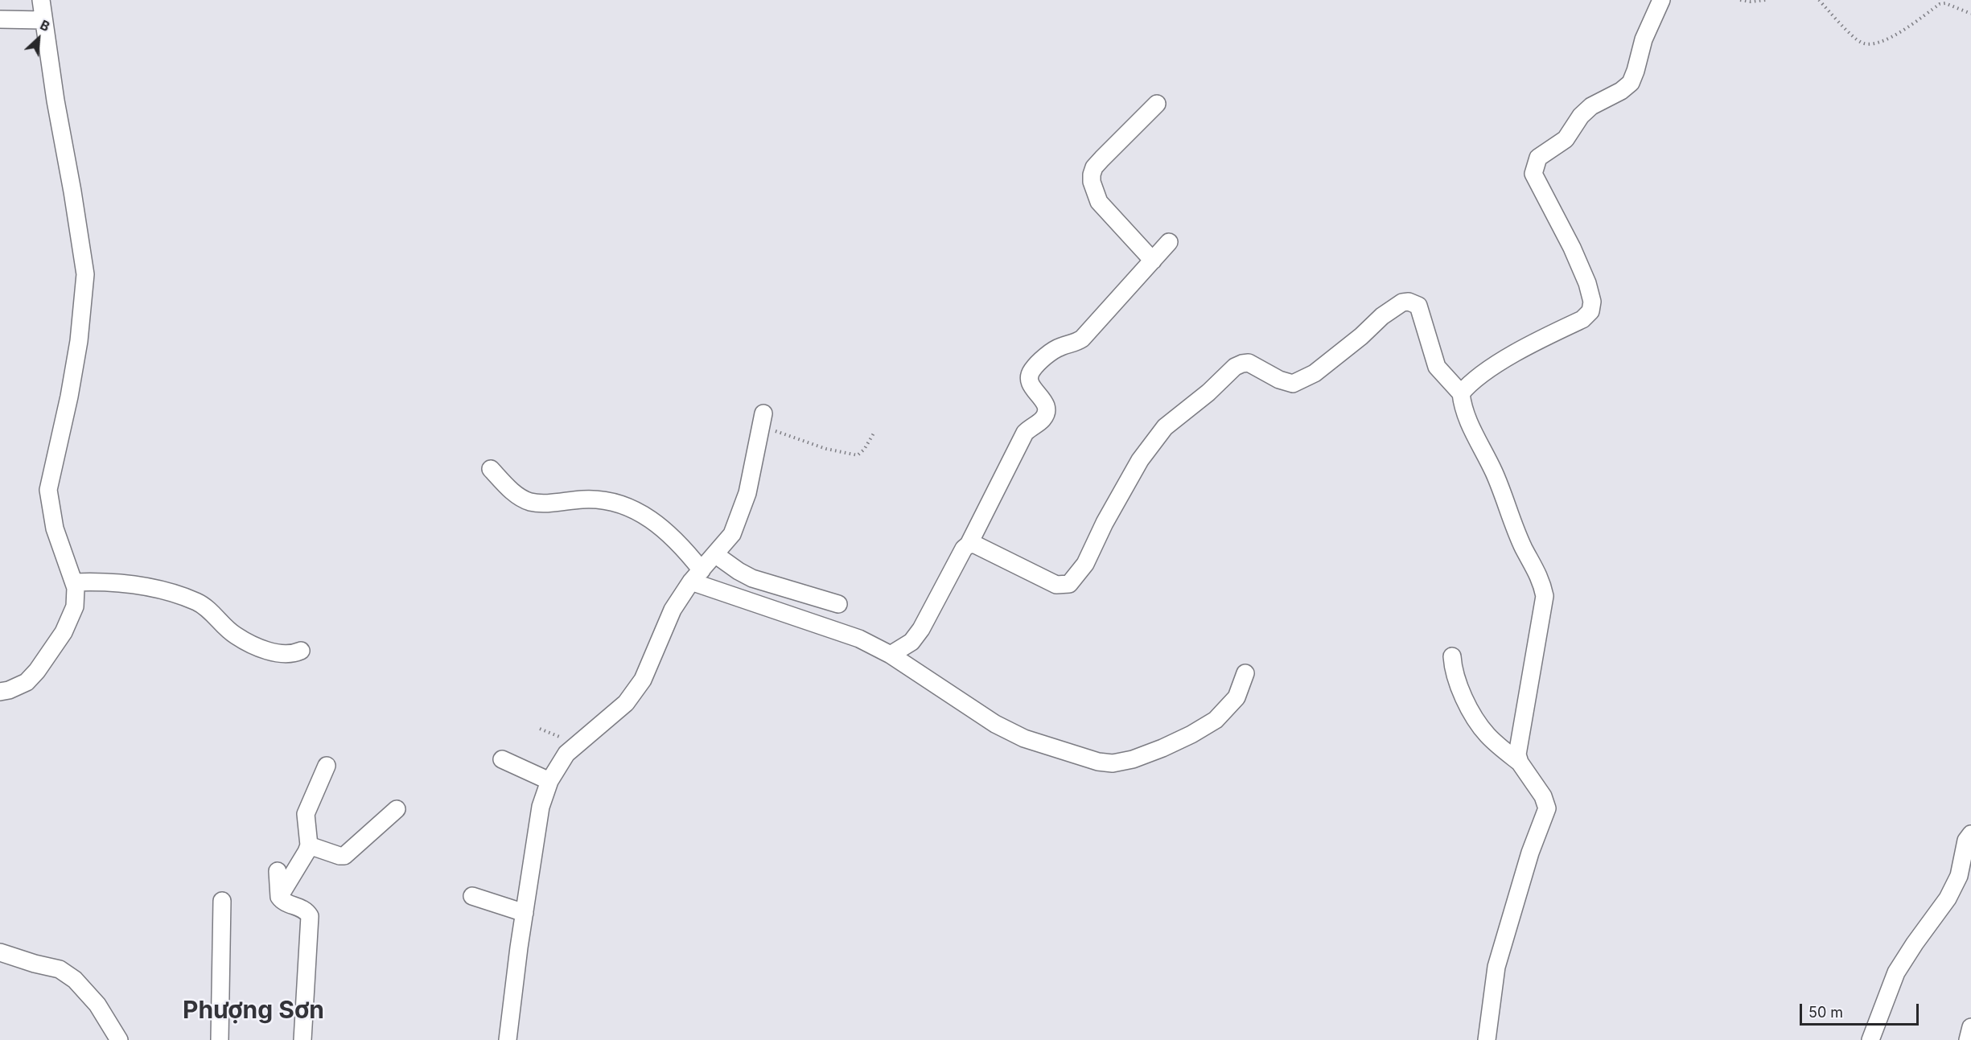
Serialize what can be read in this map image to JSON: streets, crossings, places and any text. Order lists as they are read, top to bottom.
{
  "districts": ["Phượng Sơn"],
  "scale_bar": "50 m",
  "north": "top right"
}
